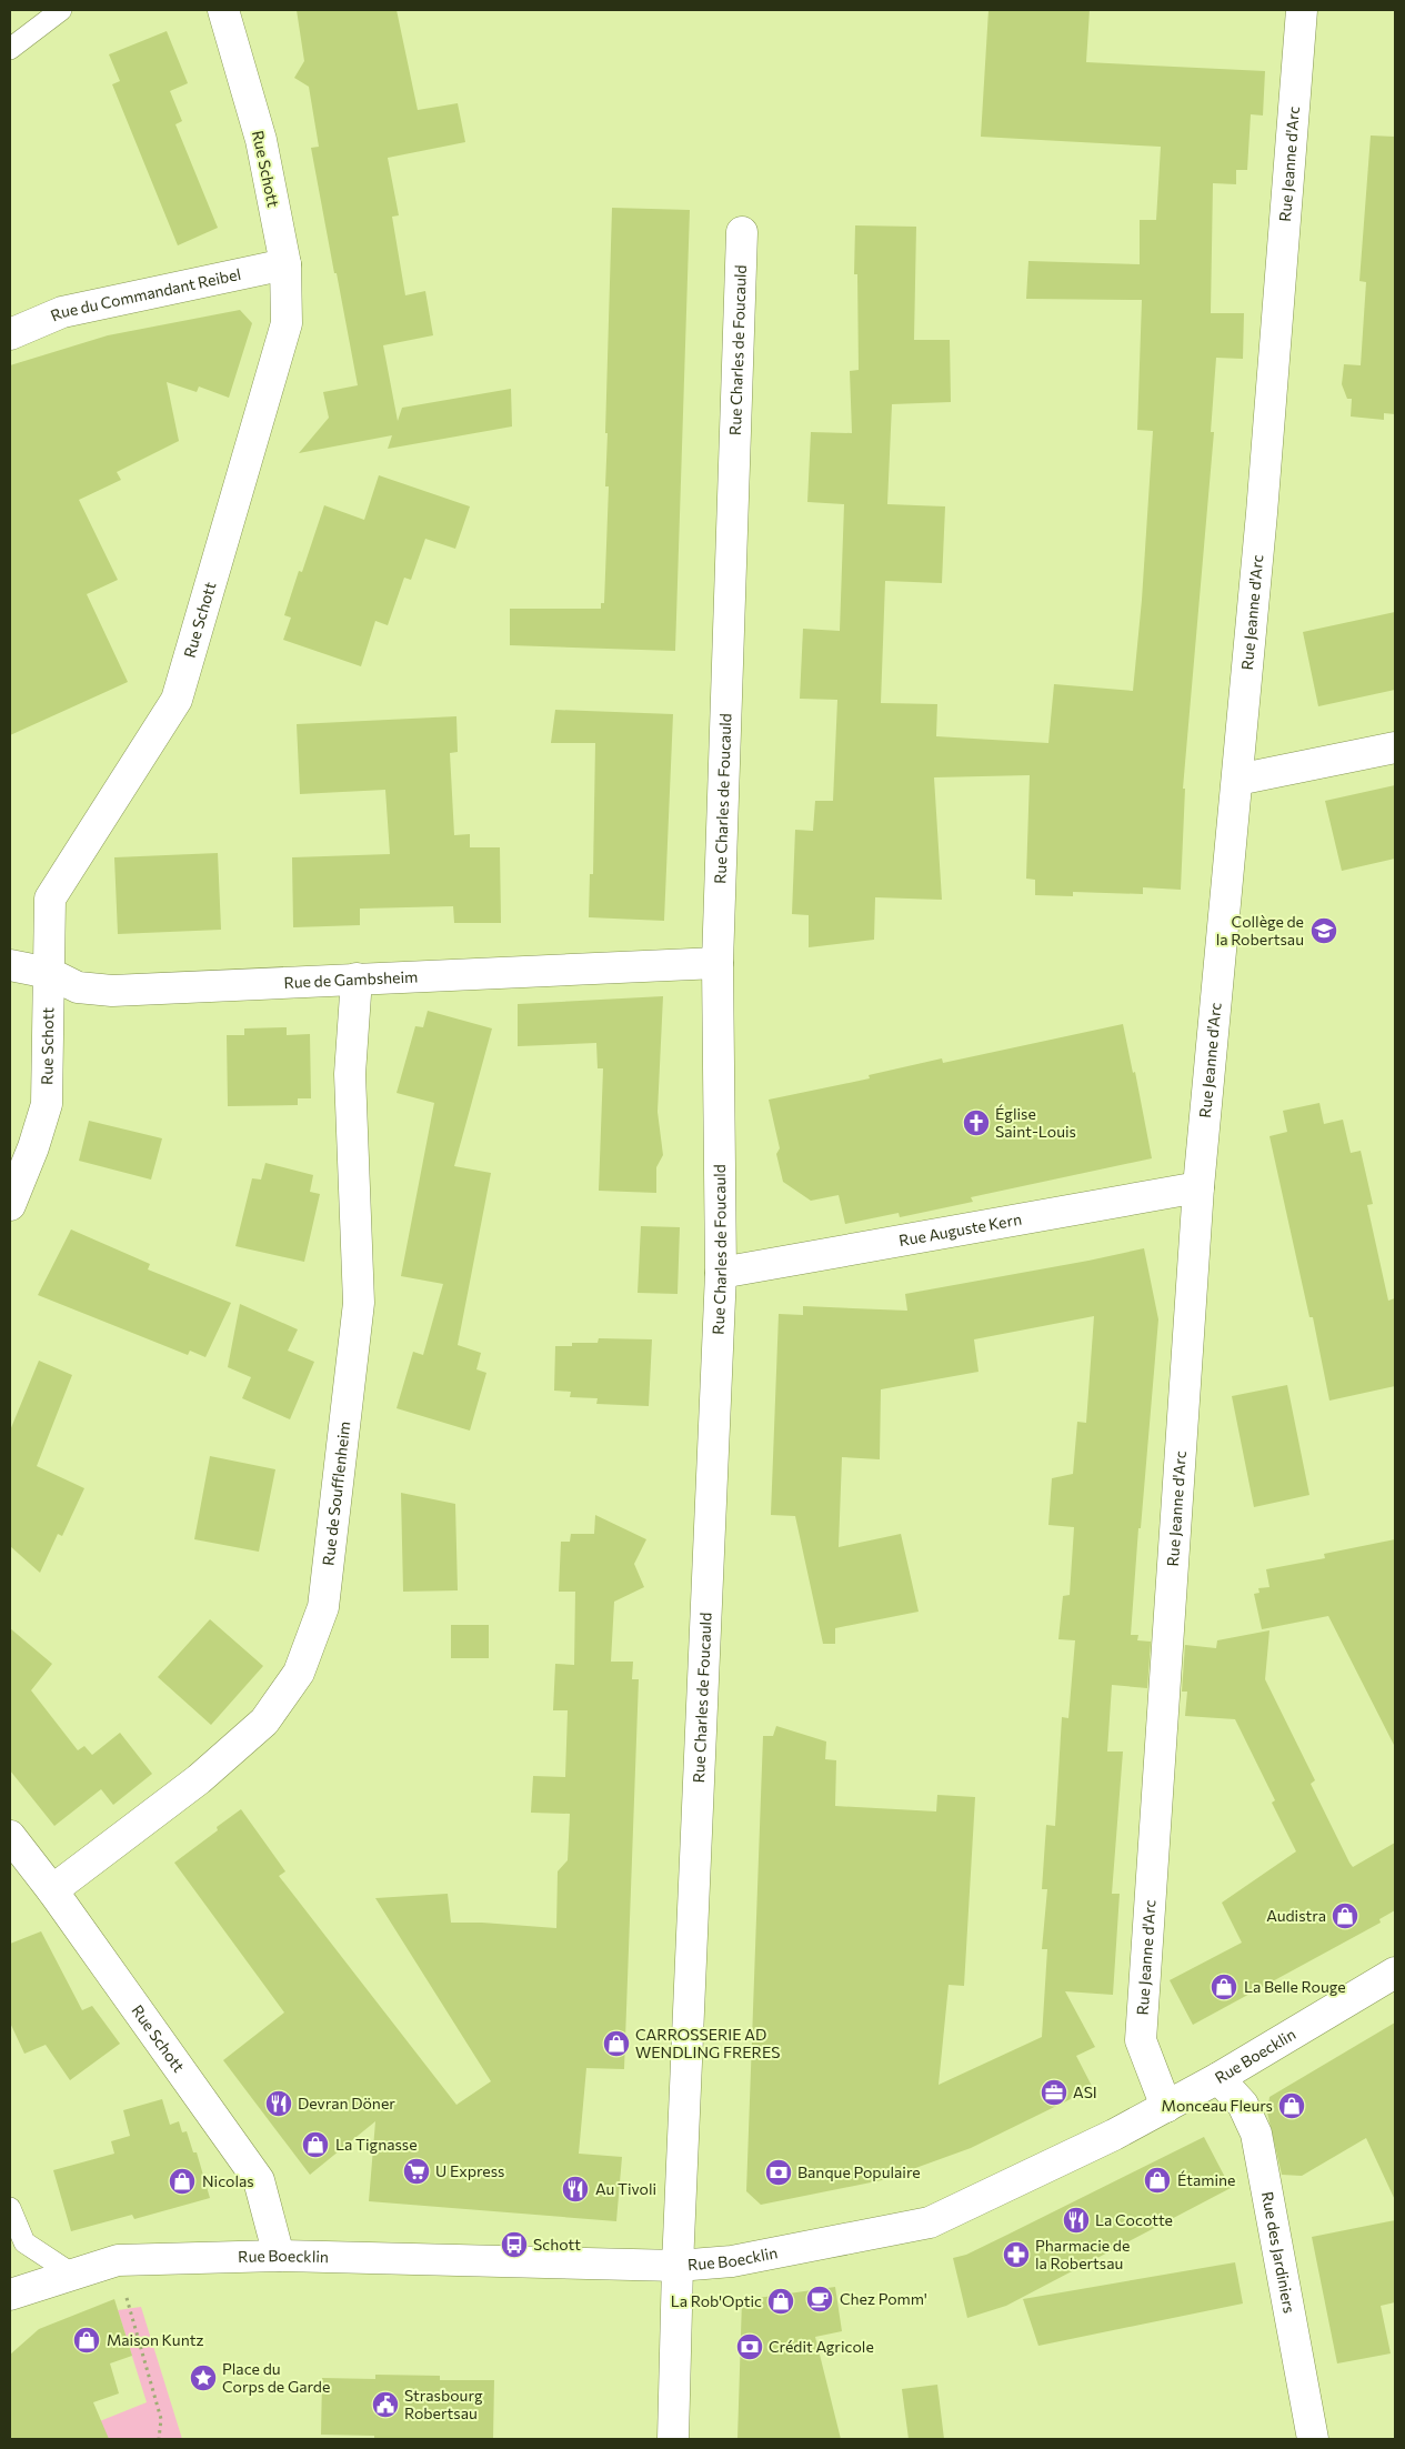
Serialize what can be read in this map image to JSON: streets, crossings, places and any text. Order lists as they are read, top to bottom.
{
  "streets": {
    "street": [
      "Rue Jeanne d'Arc",
      "Rue Schott",
      "Rue du Commandant Reibel",
      "Rue Charles de Foucauld",
      "Rue de Gambsheim",
      "Rue Auguste Kern",
      "Rue de Soufflenheim",
      "Rue Boecklin",
      "Rue des Jardiniers"
    ]
  },
  "crossings": [
    ["Rue Jeanne d'Arc", "Rue Auguste Kern"],
    ["Rue Jeanne d'Arc", "Rue Boecklin"],
    ["Rue Schott", "Rue du Commandant Reibel"],
    ["Rue Schott", "Rue de Gambsheim"],
    ["Rue Schott", "Rue de Soufflenheim"],
    ["Rue Schott", "Rue Boecklin"],
    ["Rue Charles de Foucauld", "Rue de Gambsheim"],
    ["Rue Charles de Foucauld", "Rue Auguste Kern"],
    ["Rue Charles de Foucauld", "Rue Boecklin"],
    ["Rue de Gambsheim", "Rue de Soufflenheim"],
    ["Rue Boecklin", "Rue des Jardiniers"]
  ],
  "places": {
    "school or university": ["Collège de la Robertsau"],
    "church": ["Église Saint-Louis"],
    "shop": [
      "Audistra",
      "La Belle Rouge",
      "CARROSSERIE AD WENDLING FRERES",
      "Monceau Fleurs",
      "La Tignasse",
      "Étamine",
      "Nicolas",
      "La Rob'Optic",
      "Maison Kuntz"
    ],
    "office": ["ASI"],
    "restaurant": ["Devran Döner", "Au Tivoli", "La Cocotte"],
    "supermarket": ["U Express"],
    "bank": ["Banque Populaire", "Crédit Agricole"],
    "bus stop": ["Schott"],
    "pharmacy": ["Pharmacie de la Robertsau"],
    "cafe": ["Chez Pomm'"],
    "place": ["Place du Corps de Garde"],
    "public building": ["Strasbourg Robertsau"]
  }
}
